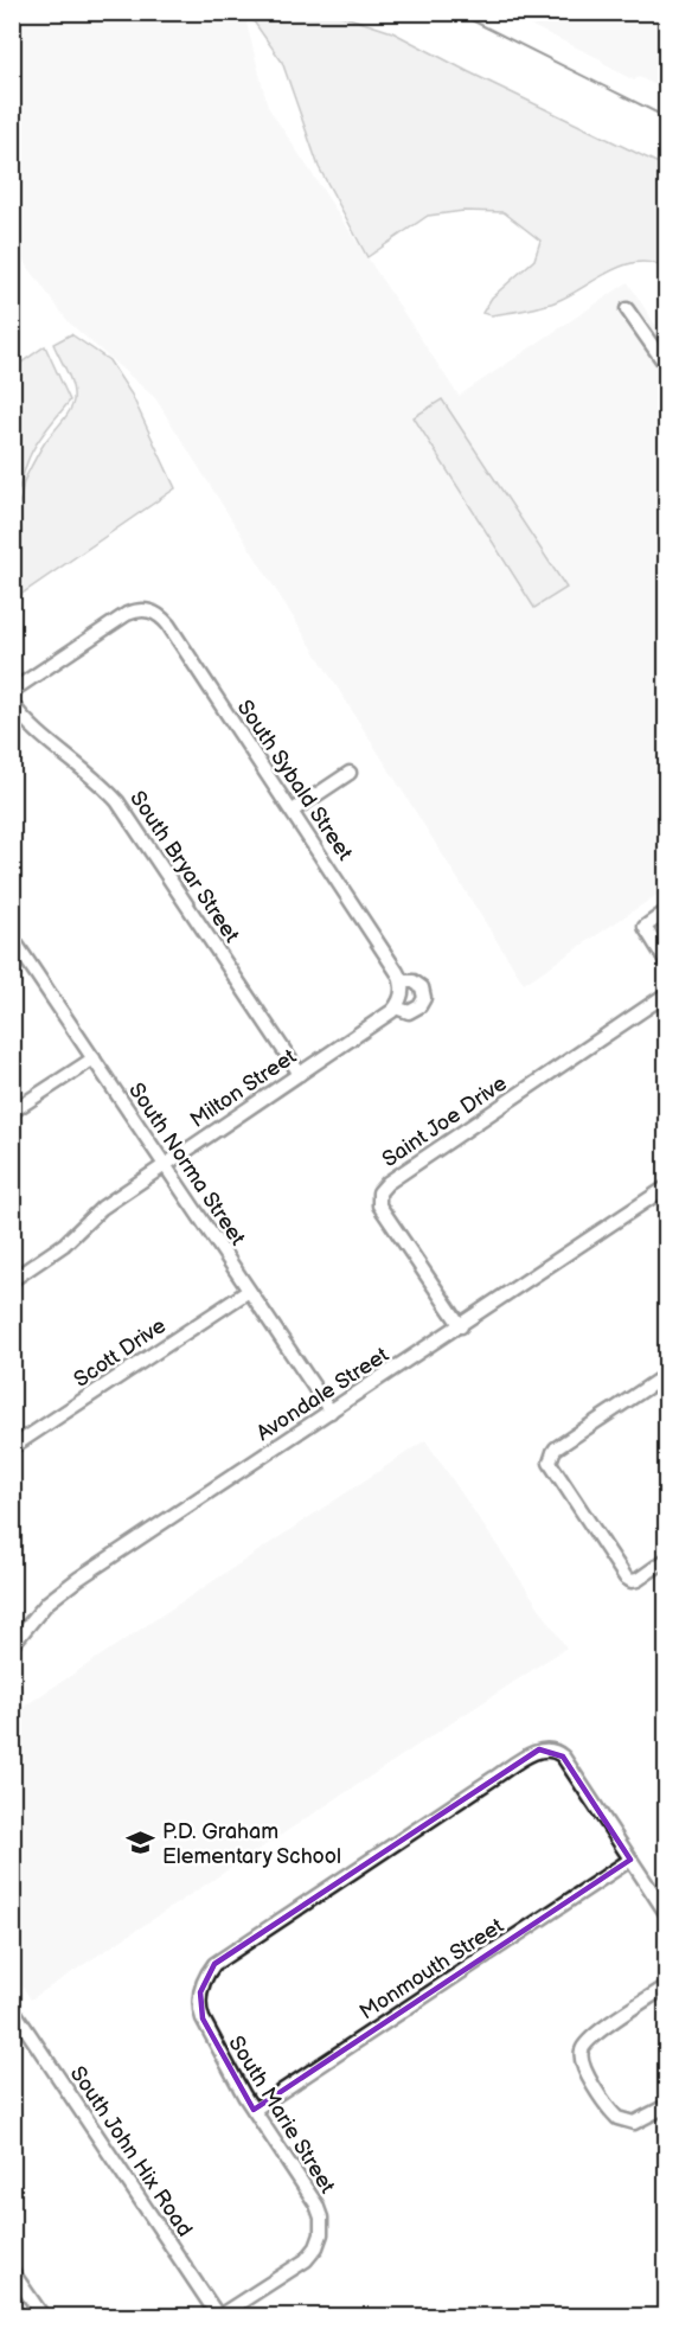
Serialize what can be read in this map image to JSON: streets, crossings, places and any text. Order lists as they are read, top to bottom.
{
  "streets": {
    "street": [
      "South Sybald Street",
      "South Bryar Street",
      "Milton Street",
      "Saint Joe Drive",
      "South Norma Street",
      "Scott Drive",
      "Avondale Street",
      "Monmouth Street",
      "South Marie Street",
      "South John Hix Road"
    ]
  },
  "crossings": [
    ["South Sybald Street", "Milton Street"],
    ["South Bryar Street", "Milton Street"],
    ["Milton Street", "South Norma Street"],
    ["Saint Joe Drive", "Avondale Street"],
    ["South Norma Street", "Scott Drive"],
    ["South Norma Street", "Avondale Street"],
    ["Monmouth Street", "South Marie Street"],
    ["South Marie Street", "South John Hix Road"]
  ],
  "places": {
    "school or university": ["P.D. Graham Elementary School"]
  }
}
